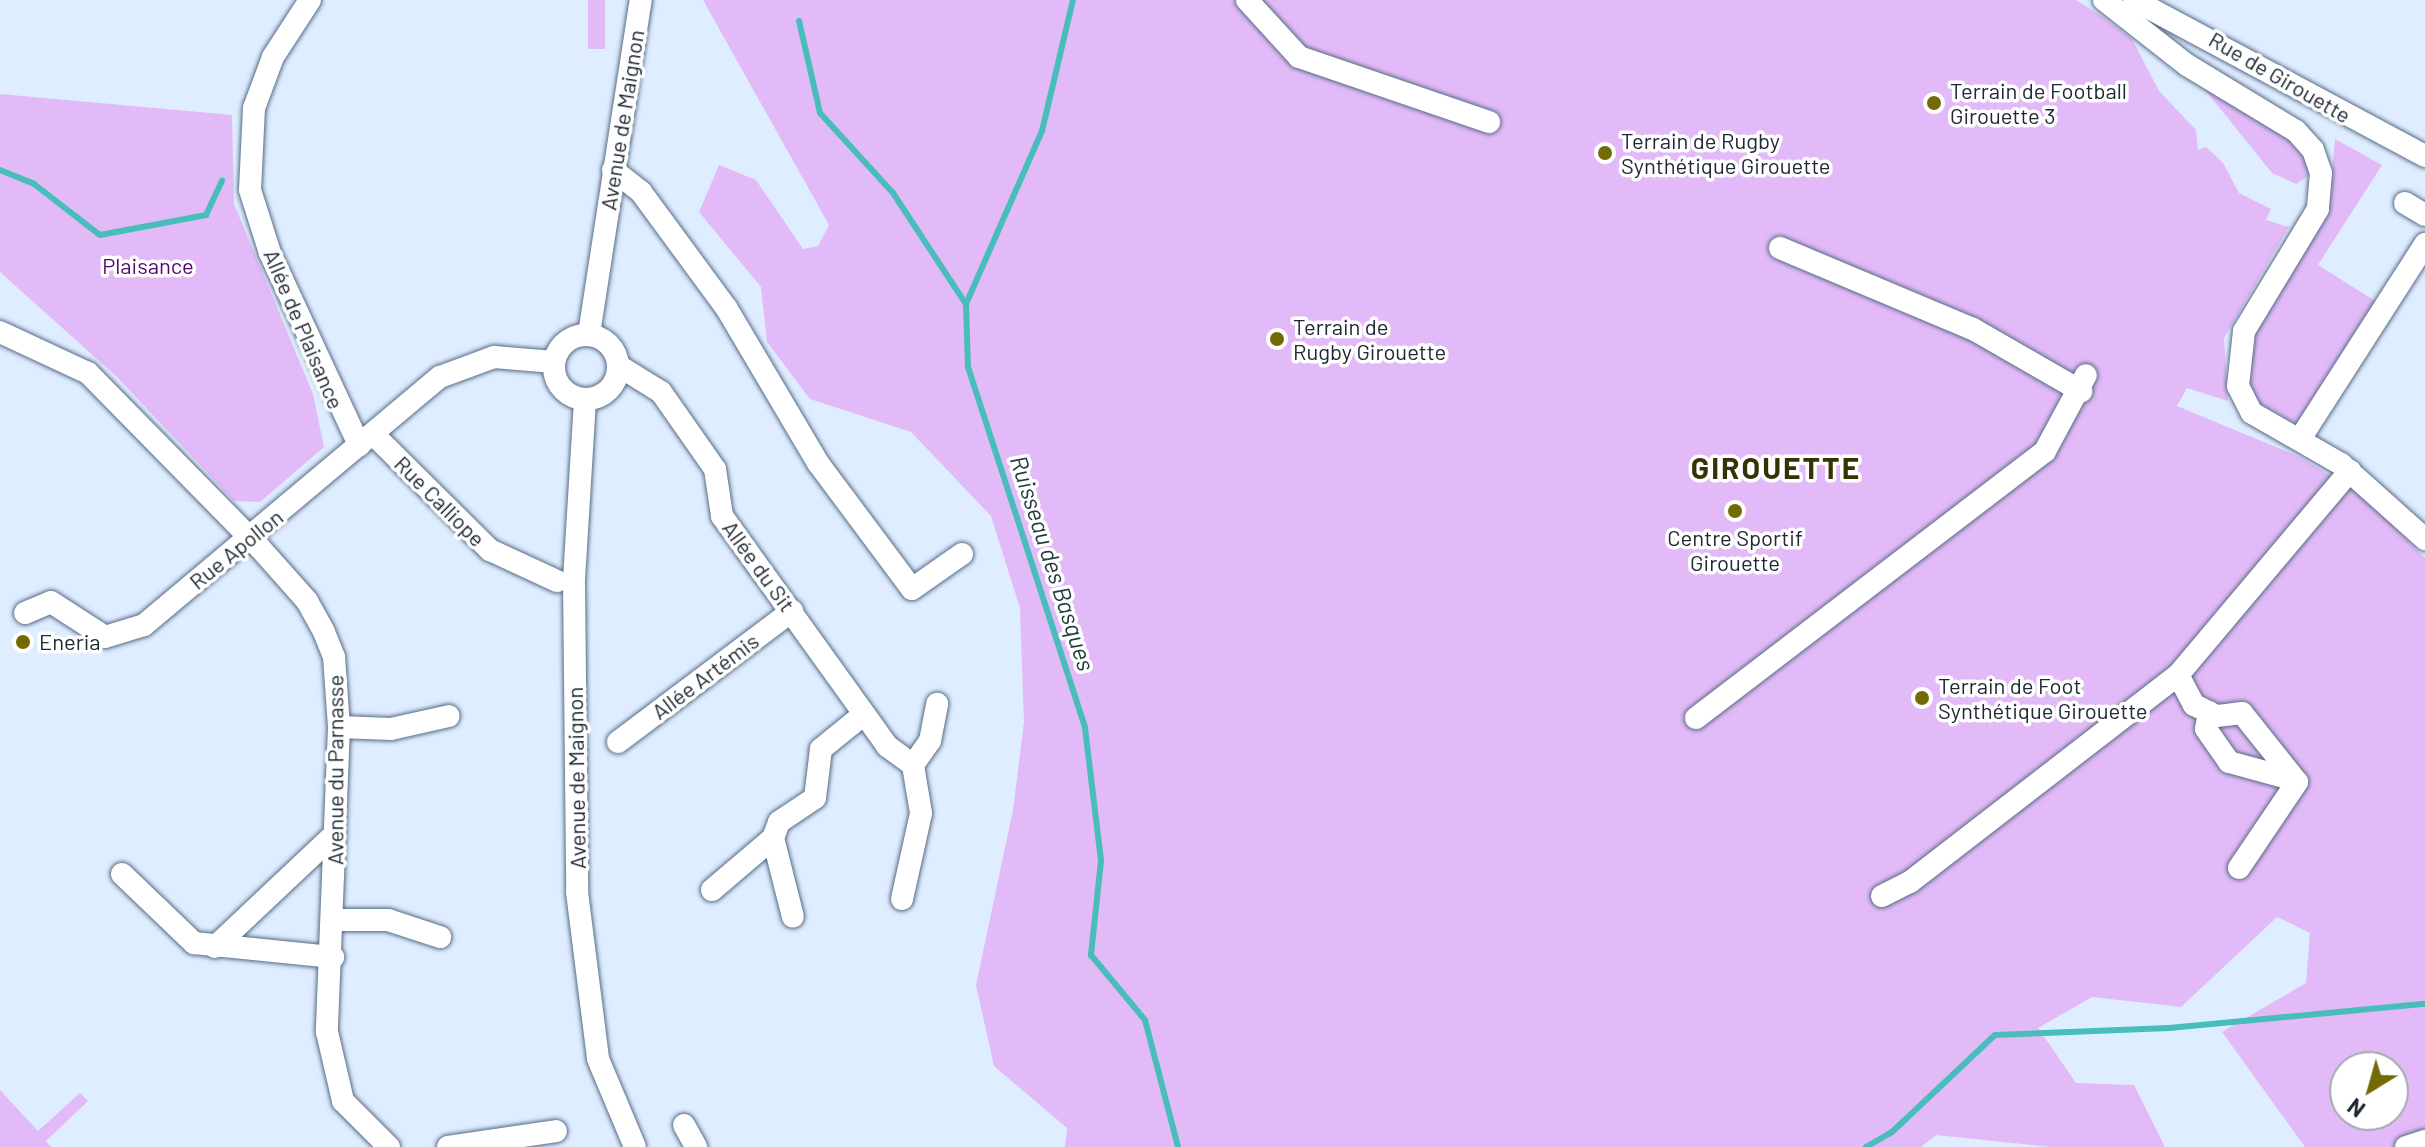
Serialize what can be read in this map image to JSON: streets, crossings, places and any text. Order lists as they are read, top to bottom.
{
  "streets": {
    "street": [
      "Rue de Girouette",
      "Avenue de Maignon",
      "Allée de Plaisance",
      "Rue Calliope",
      "Rue Apollon",
      "Allée du Sit",
      "Allée Artémis",
      "Avenue du Parnasse"
    ]
  },
  "crossings": [
    ["Avenue de Maignon", "Allée du Sit"],
    ["Allée de Plaisance", "Rue Calliope"],
    ["Allée de Plaisance", "Rue Apollon"],
    ["Rue Calliope", "Rue Apollon"],
    ["Rue Apollon", "Avenue du Parnasse"],
    ["Allée du Sit", "Allée Artémis"]
  ],
  "districts": ["GIROUETTE"],
  "water": ["Ruisseau des Basques"],
  "parks": ["Plaisance"],
  "places": [
    "Terrain de Football Girouette 3",
    "Terrain de Rugby Synthétique Girouette",
    "Terrain de Rugby Girouette",
    "Centre Sportif Girouette",
    "Eneria",
    "Terrain de Foot Synthétique Girouette"
  ],
  "north": "bottom left"
}
